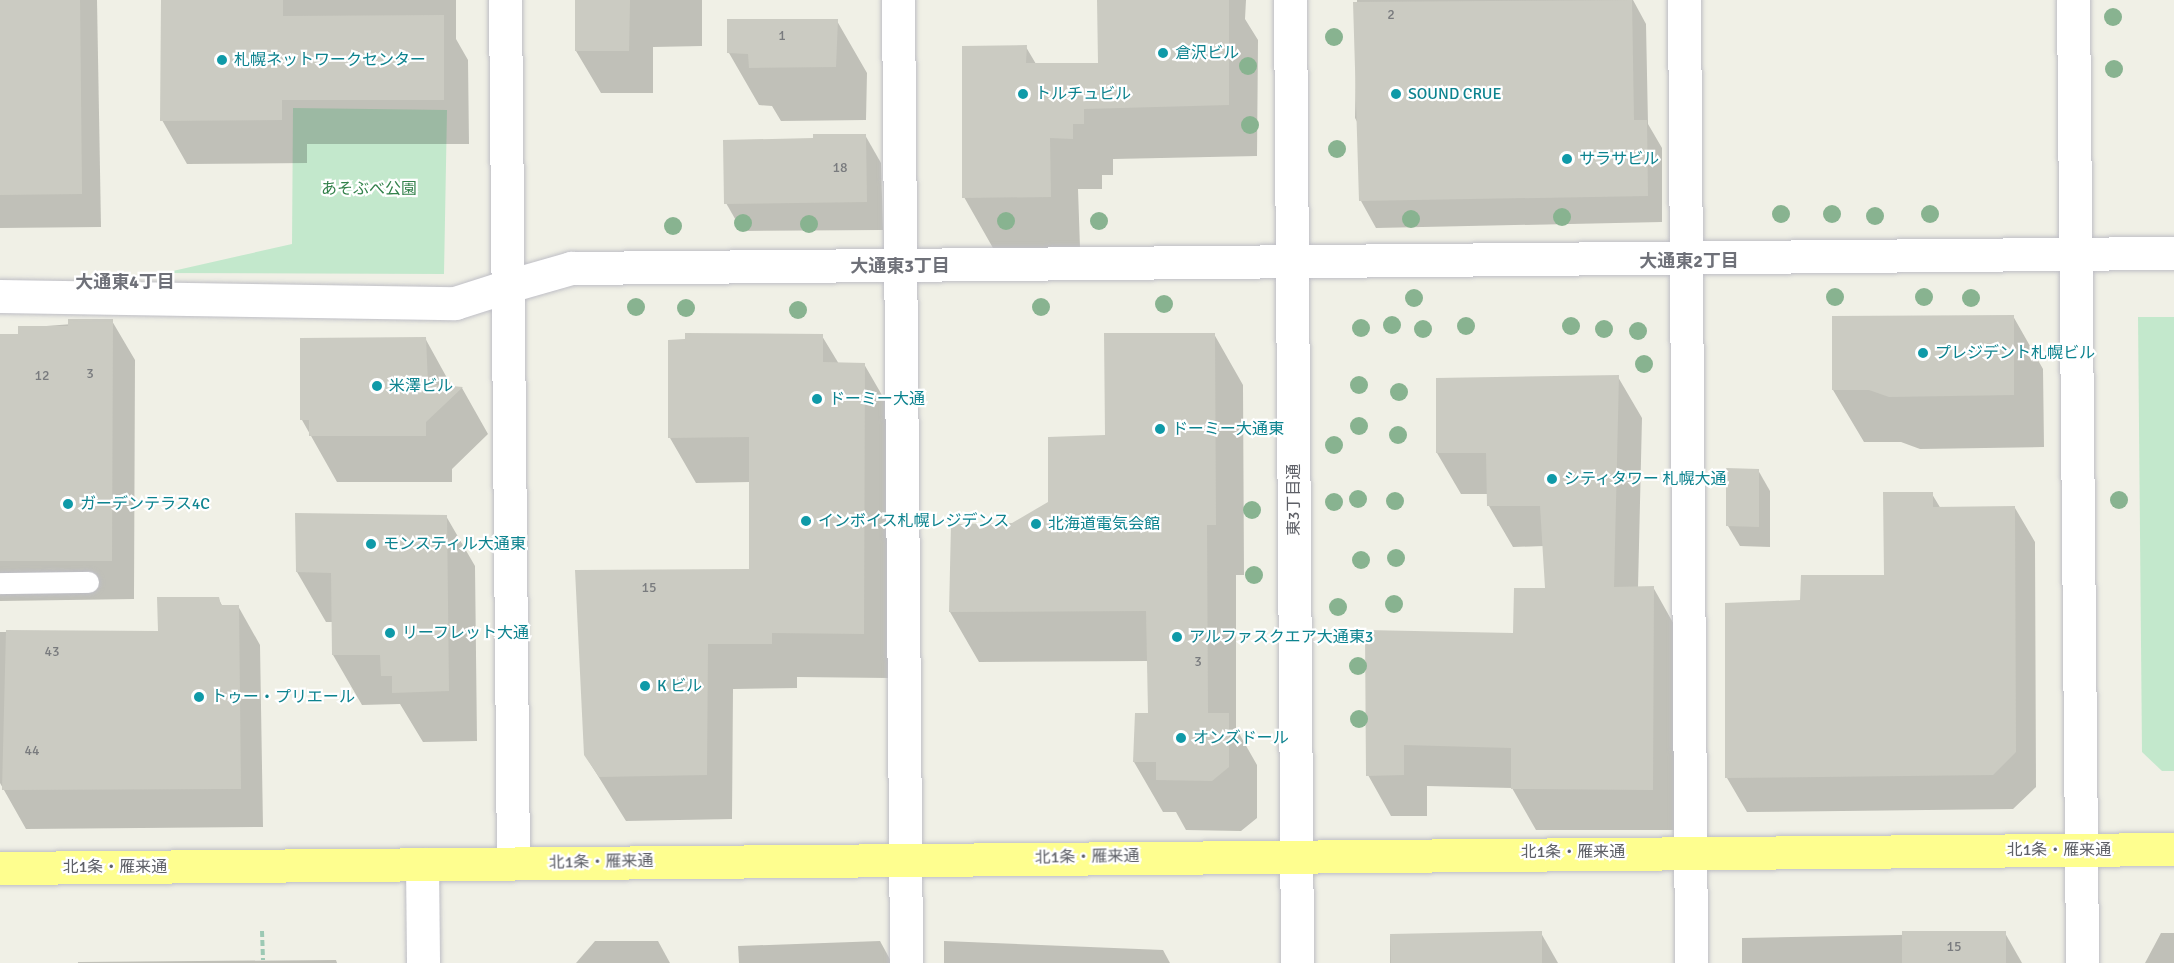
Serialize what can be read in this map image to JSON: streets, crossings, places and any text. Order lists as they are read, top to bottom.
{
  "streets": {
    "highway": ["北1条・雁来通"],
    "street": ["東3丁目通"]
  },
  "crossings": [
    ["東3丁目通", "北1条・雁来通"]
  ],
  "districts": ["大通東2丁目", "大通東3丁目", "大通東4丁目"],
  "parks": ["あそぶべ公園"],
  "places": [
    "倉沢ビル",
    "札幌ネットワークセンター",
    "トルチュビル",
    "SOUND CRUE",
    "サラサビル",
    "プレジデント札幌ビル",
    "米澤ビル",
    "ドーミー大通",
    "ドーミー大通東",
    "シティタワー 札幌大通",
    "ガーデンテラス4C",
    "インボイス札幌レジデンス",
    "北海道電気会館",
    "モンスティル大通東",
    "リーフレット大通",
    "アルファスクエア大通東3",
    "K ビル",
    "トゥー・プリエール",
    "オンズドール"
  ],
  "house_numbers": [
    "2",
    "1",
    "18",
    "3",
    "12",
    "15",
    "43",
    "3",
    "44",
    "15"
  ]
}
